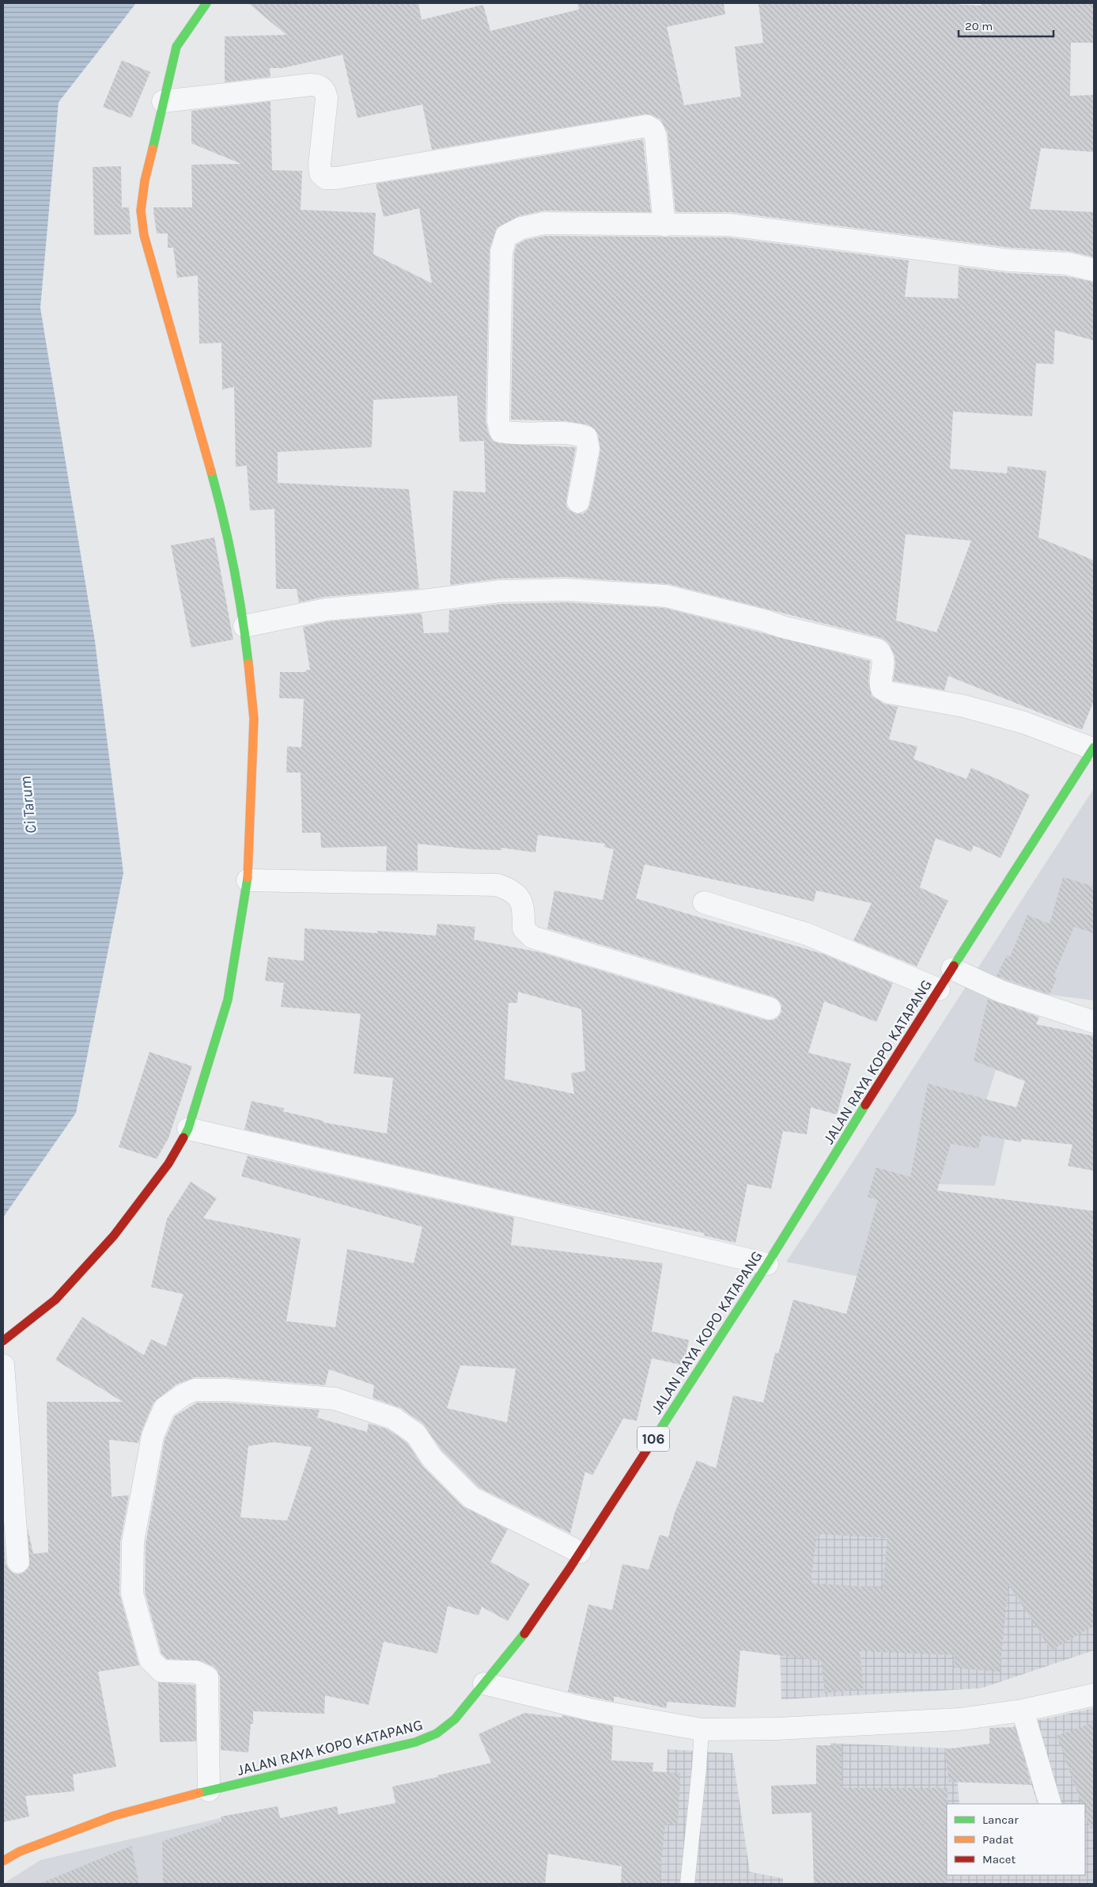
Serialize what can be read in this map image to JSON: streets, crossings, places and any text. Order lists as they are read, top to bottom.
{
  "streets": {
    "main road": ["JALAN RAYA KOPO KATAPANG", "106"]
  },
  "water": ["Ci Tarum"],
  "legend": ["Lancar", "Padat", "Macet"],
  "scale_bar": "20 m"
}
